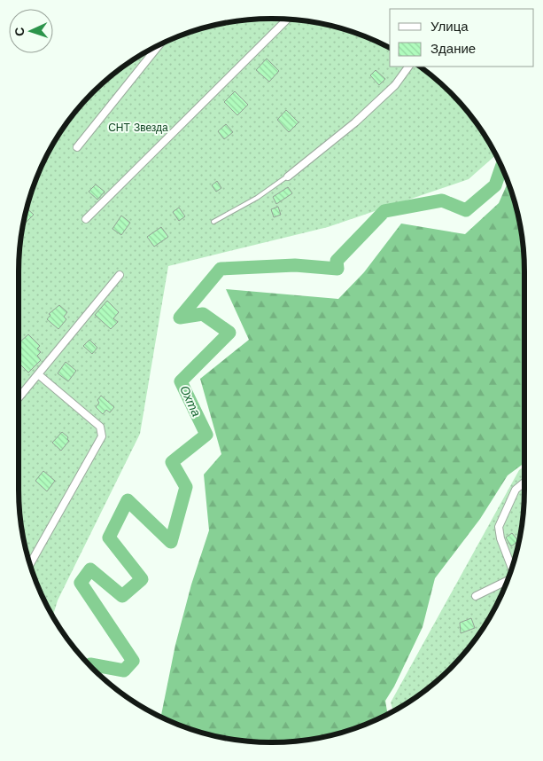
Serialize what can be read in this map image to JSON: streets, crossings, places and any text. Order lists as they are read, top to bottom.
{
  "water": ["Охта"],
  "parks": ["СНТ Звезда"],
  "legend": ["Улица", "Здание"],
  "north": "left"
}
